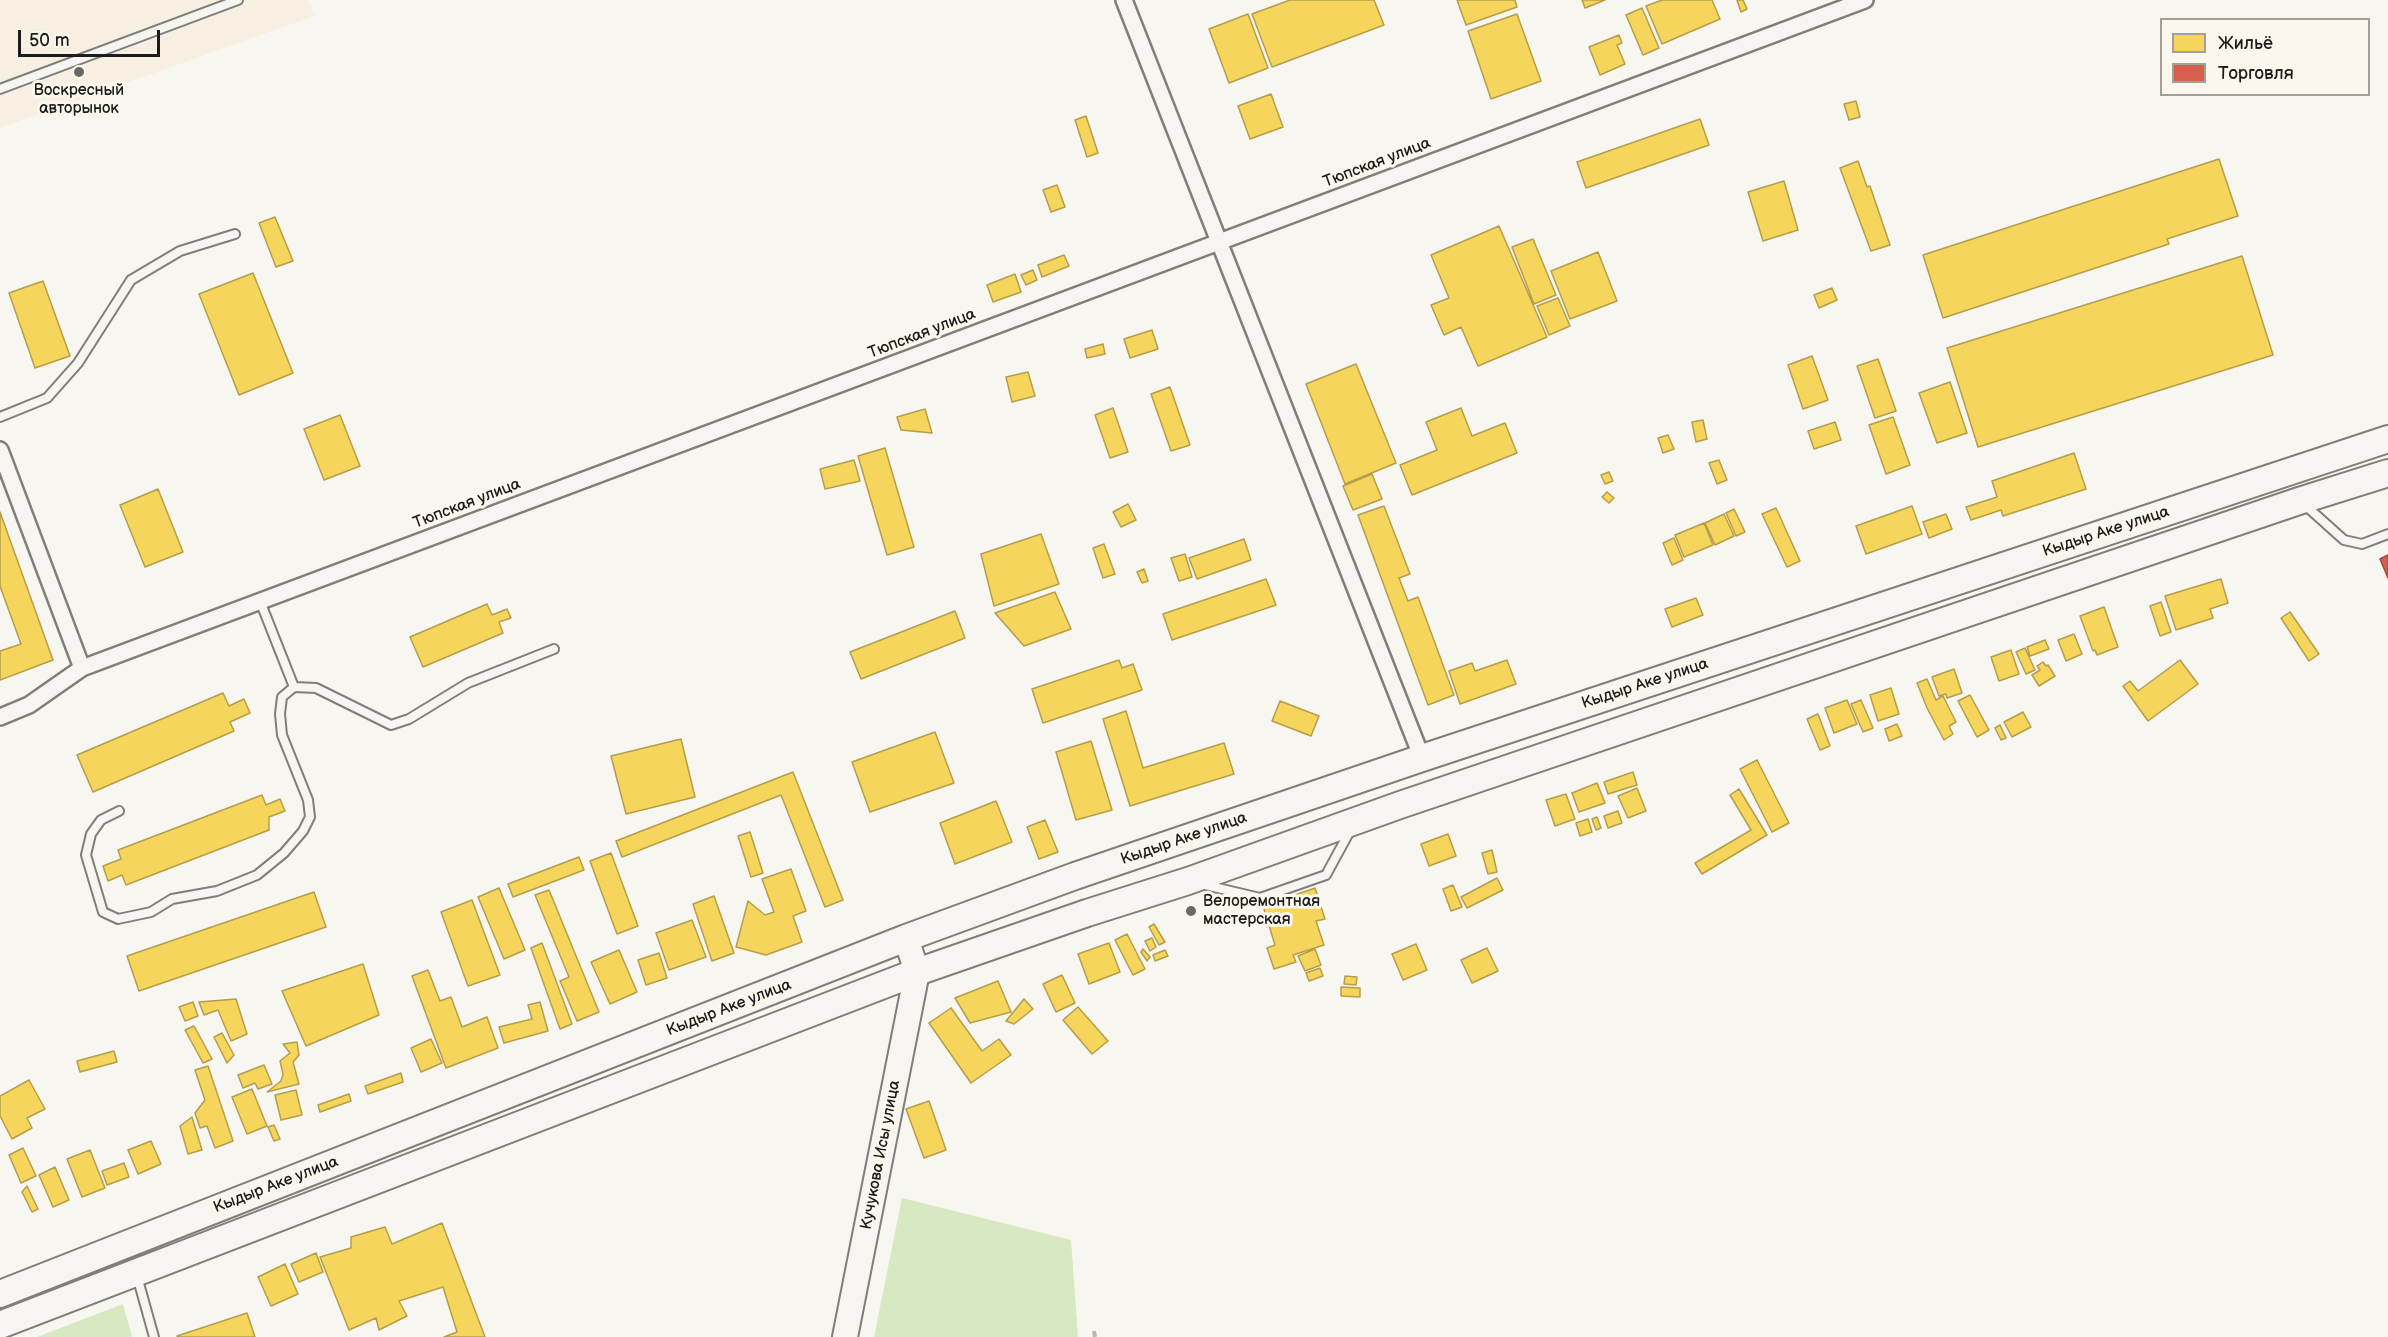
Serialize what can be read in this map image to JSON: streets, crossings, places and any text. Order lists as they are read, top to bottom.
{
  "streets": {
    "highway": ["Кыдыр Аке улица"],
    "main road": ["Кучукова Исы улица"],
    "street": ["Тюпская улица"]
  },
  "crossings": [
    ["Кыдыр Аке улица", "Кучукова Исы улица"]
  ],
  "places": ["Воскресный авторынок", "Велоремонтная мастерская"],
  "legend": ["Жильё", "Торговля"],
  "scale_bar": "50 m"
}
